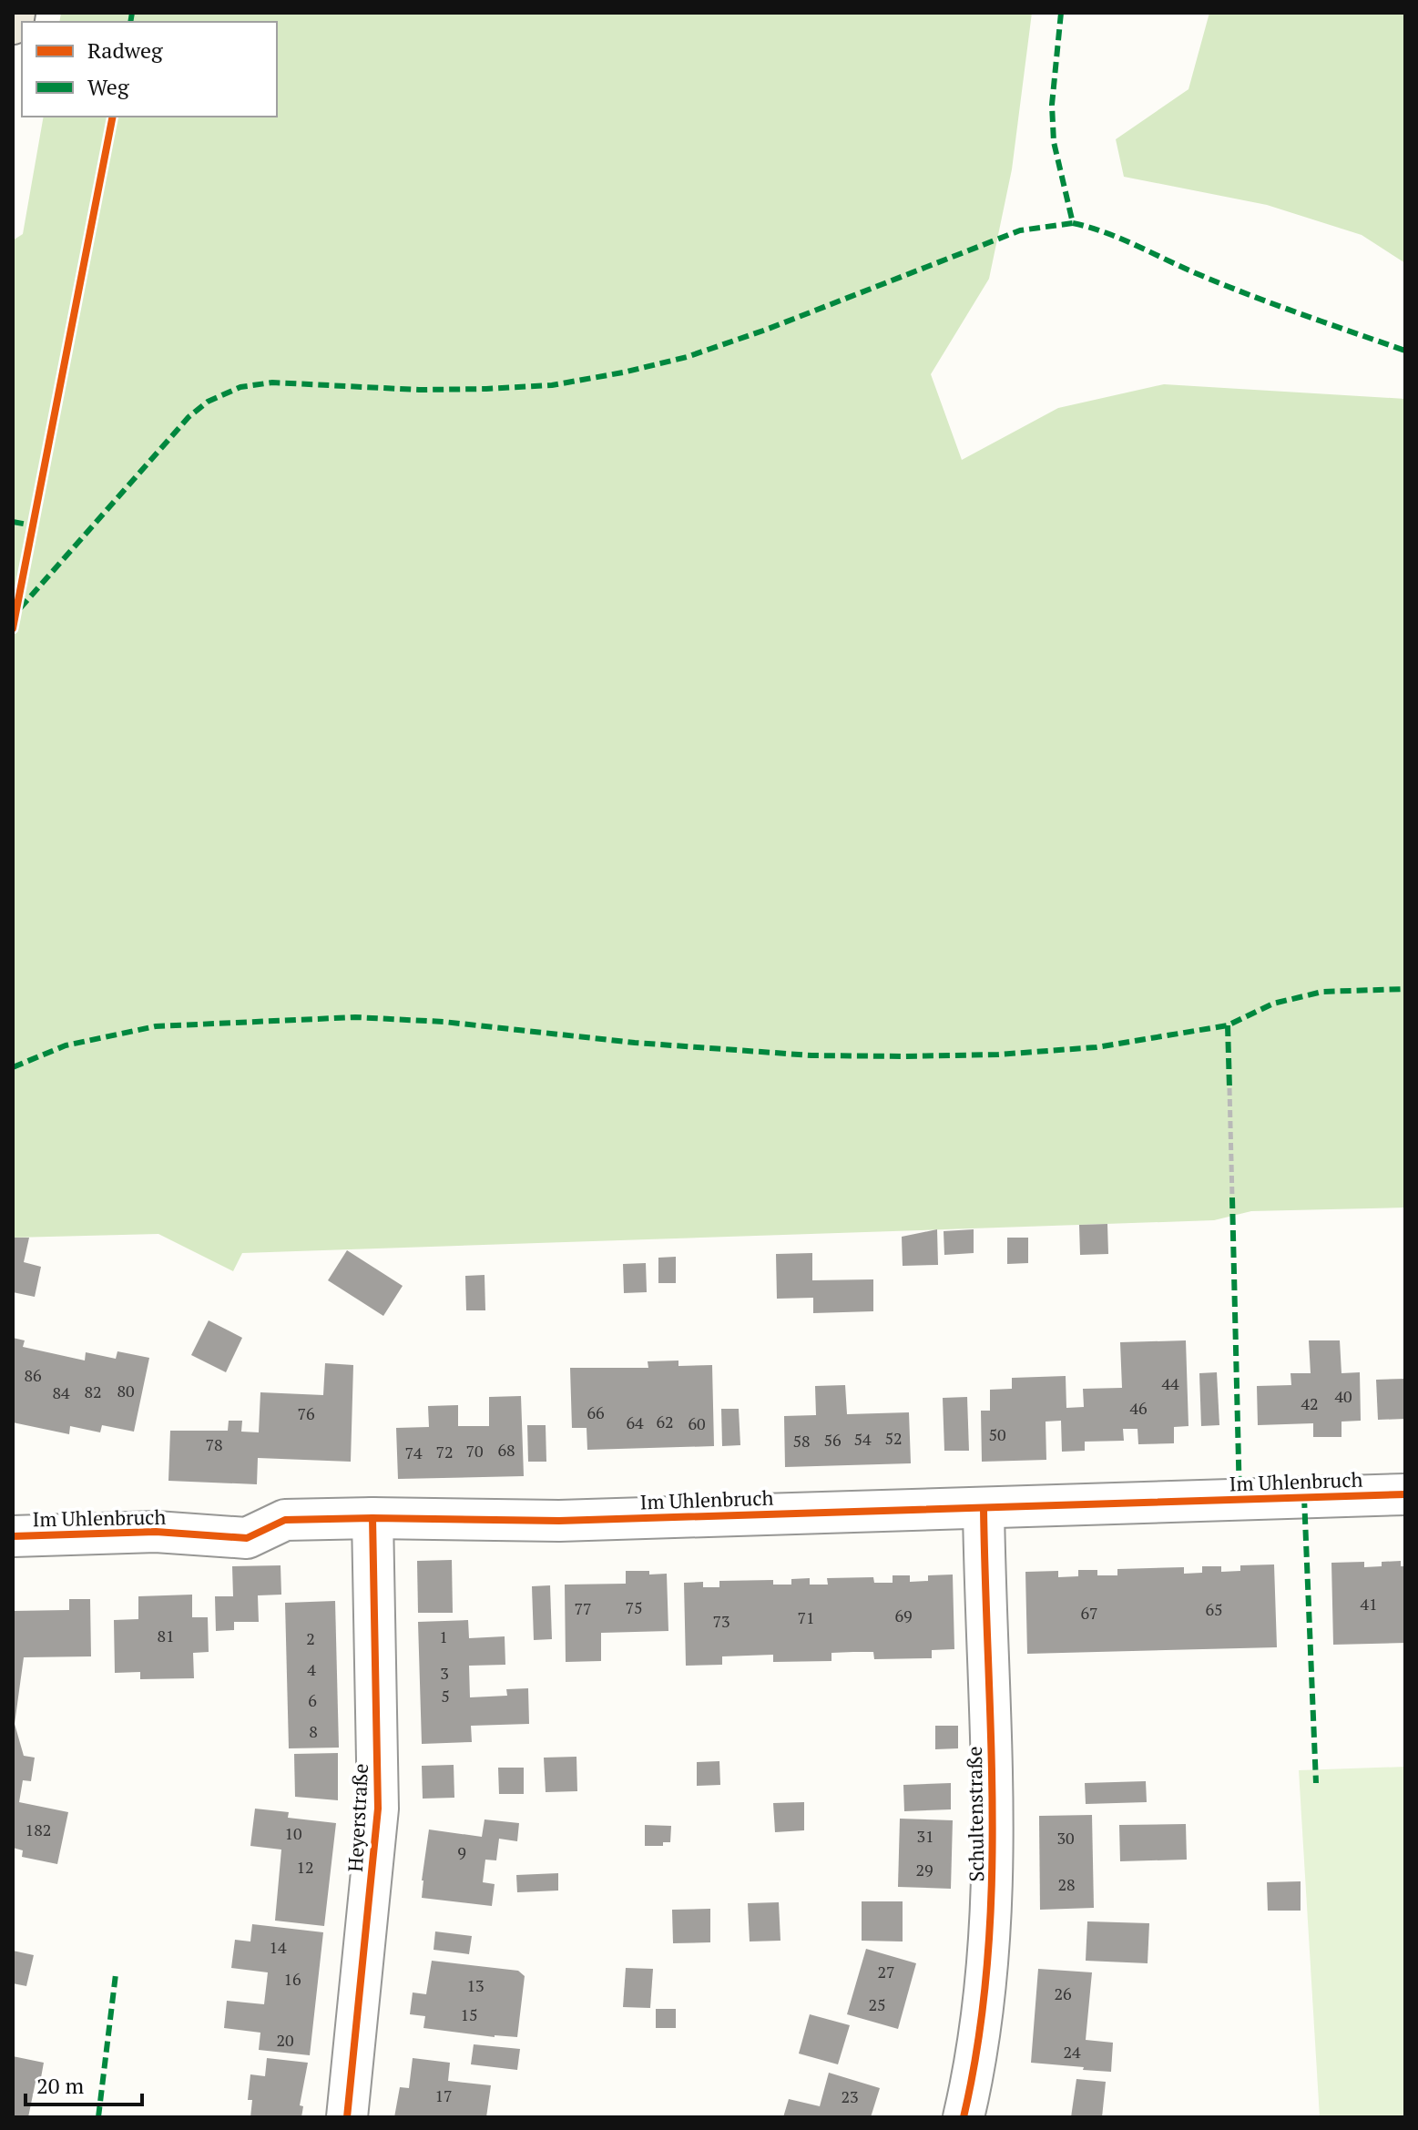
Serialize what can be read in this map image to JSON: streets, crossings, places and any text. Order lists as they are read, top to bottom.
{
  "streets": {
    "street": ["Im Uhlenbruch", "Schultenstraße", "Heyerstraße"]
  },
  "crossings": [
    ["Im Uhlenbruch", "Schultenstraße"],
    ["Im Uhlenbruch", "Heyerstraße"]
  ],
  "house_numbers": [
    "86",
    "44",
    "80",
    "82",
    "84",
    "40",
    "42",
    "46",
    "66",
    "76",
    "62",
    "64",
    "60",
    "50",
    "52",
    "54",
    "56",
    "58",
    "78",
    "68",
    "70",
    "72",
    "74",
    "41",
    "75",
    "77",
    "65",
    "67",
    "69",
    "71",
    "73",
    "81",
    "1",
    "2",
    "4",
    "3",
    "5",
    "6",
    "8",
    "182",
    "10",
    "31",
    "30",
    "9",
    "12",
    "29",
    "28",
    "14",
    "27",
    "16",
    "13",
    "26",
    "25",
    "15",
    "20",
    "24",
    "17",
    "23"
  ],
  "legend": ["Radweg", "Weg"],
  "scale_bar": "20 m"
}
